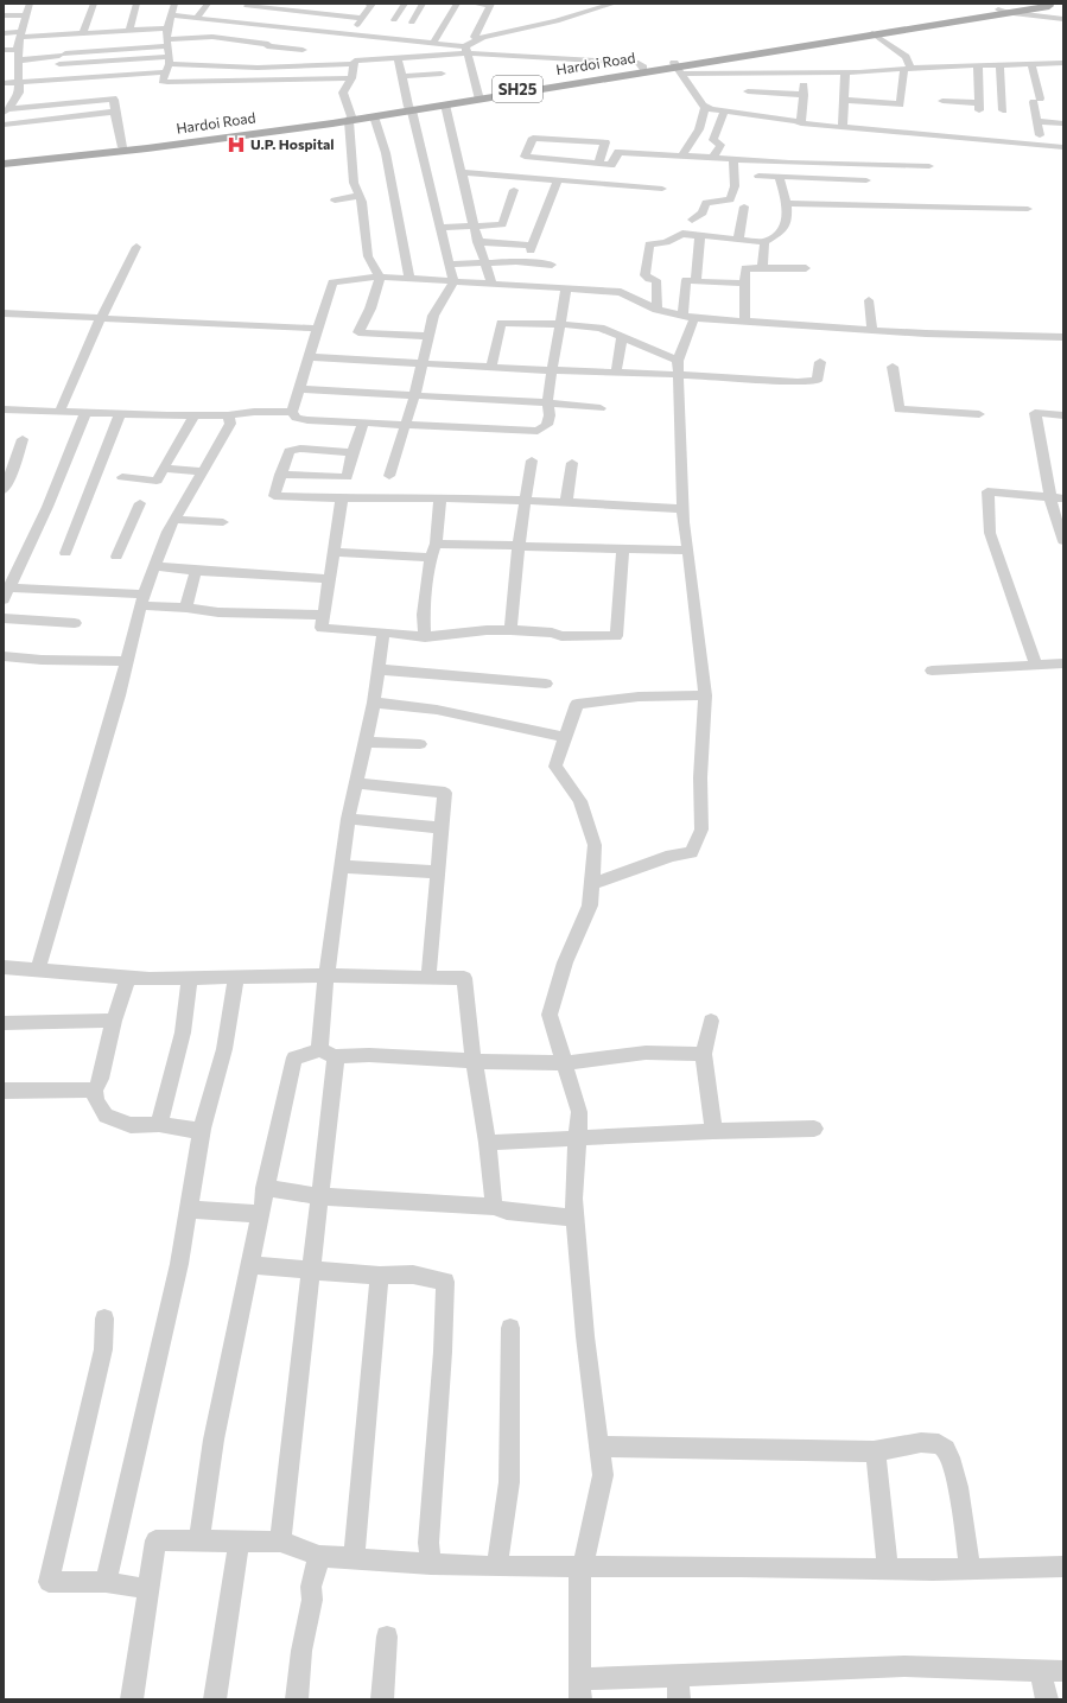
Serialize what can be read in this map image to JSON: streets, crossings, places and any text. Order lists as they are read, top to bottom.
{
  "streets": {
    "main road": ["Hardoi Road", "SH25"]
  },
  "crossings": [
    ["Hardoi Road", "SH25"]
  ],
  "places": {
    "hospital": ["U.P. Hospital"]
  }
}
